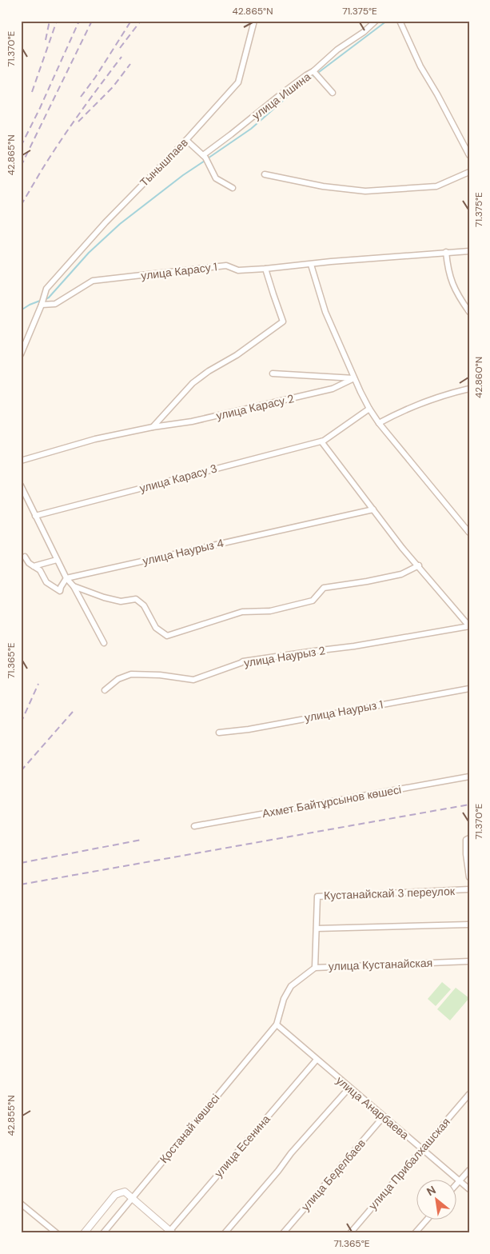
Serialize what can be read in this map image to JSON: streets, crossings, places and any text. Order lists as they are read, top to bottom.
{
  "streets": {
    "street": [
      "улица Ишина",
      "Тынышпаев",
      "улица Карасу 1",
      "улица Карасу 2",
      "улица Карасу 3",
      "улица Наурыз 4",
      "улица Наурыз 2",
      "улица Наурыз 1",
      "Ахмет Байтұрсынов көшесі",
      "Кустанайскай 3 переулок",
      "улица Кустанайская",
      "улица Анарбаева",
      "Қостанай көшесі",
      "улица Есенина",
      "улица Прибалхашская",
      "улица Беделбаев"
    ]
  },
  "crossings": [
    ["Тынышпаев", "улица Карасу 1"],
    ["Кустанайскай 3 переулок", "улица Кустанайская"],
    ["улица Кустанайская", "улица Анарбаева"],
    ["улица Кустанайская", "Қостанай көшесі"],
    ["улица Анарбаева", "Қостанай көшесі"],
    ["улица Анарбаева", "улица Есенина"],
    ["улица Анарбаева", "улица Прибалхашская"],
    ["улица Анарбаева", "улица Беделбаев"]
  ],
  "north": "top left",
  "coordinates": [
    "42.865°N",
    "71.375°E",
    "71.370°E",
    "42.860°N",
    "71.365°E",
    "42.855°N"
  ]
}
